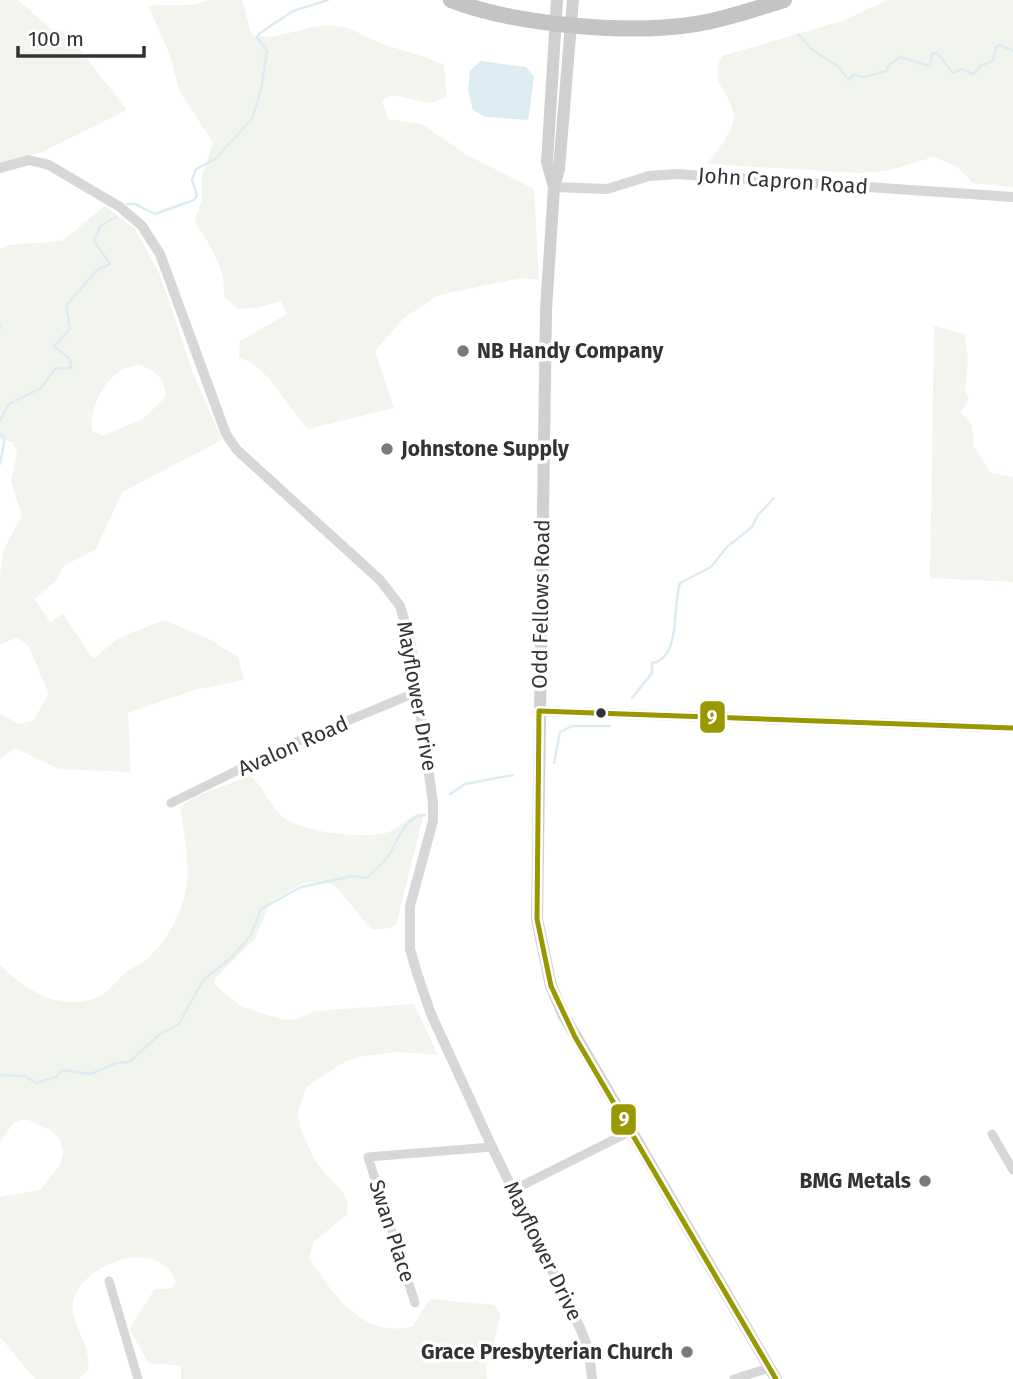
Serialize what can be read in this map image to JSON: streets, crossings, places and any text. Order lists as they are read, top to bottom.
{
  "streets": {
    "main road": ["Odd Fellows Road"],
    "street": [
      "John Capron Road",
      "Mayflower Drive",
      "Avalon Road",
      "Swan Place"
    ]
  },
  "crossings": [
    ["John Capron Road", "Odd Fellows Road"],
    ["Mayflower Drive", "Avalon Road"],
    ["Mayflower Drive", "Swan Place"]
  ],
  "places": [
    "NB Handy Company",
    "Johnstone Supply",
    "BMG Metals",
    "Grace Presbyterian Church"
  ],
  "lines": ["transit line 9"],
  "scale_bar": "100 m"
}
